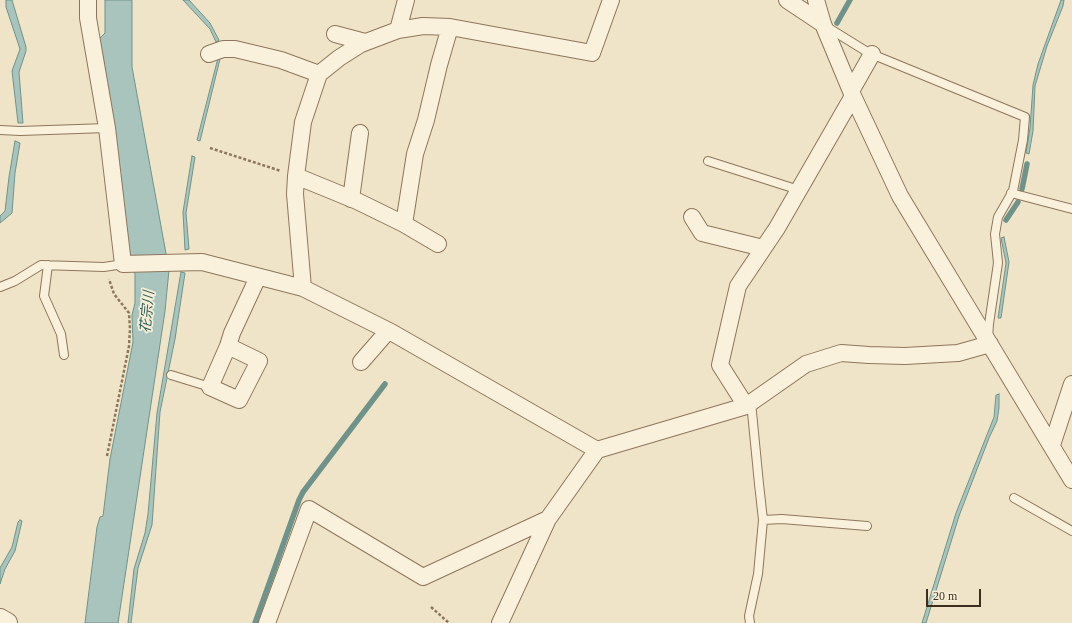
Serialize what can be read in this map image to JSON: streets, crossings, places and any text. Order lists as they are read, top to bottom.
{
  "water": ["花宗川"],
  "scale_bar": "20 m"
}
